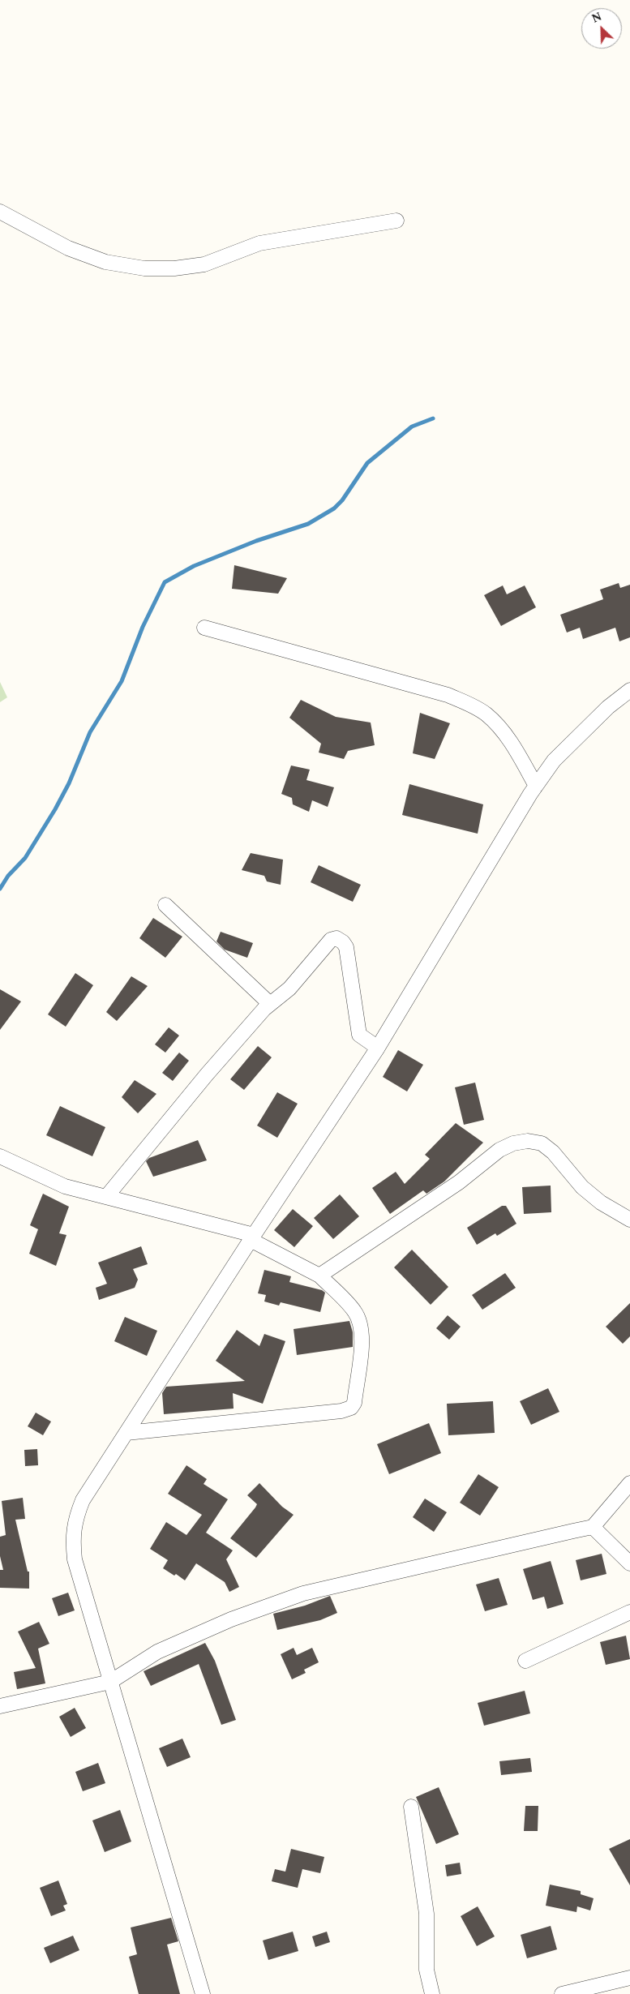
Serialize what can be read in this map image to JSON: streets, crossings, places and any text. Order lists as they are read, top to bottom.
{
  "north": "top left"
}
